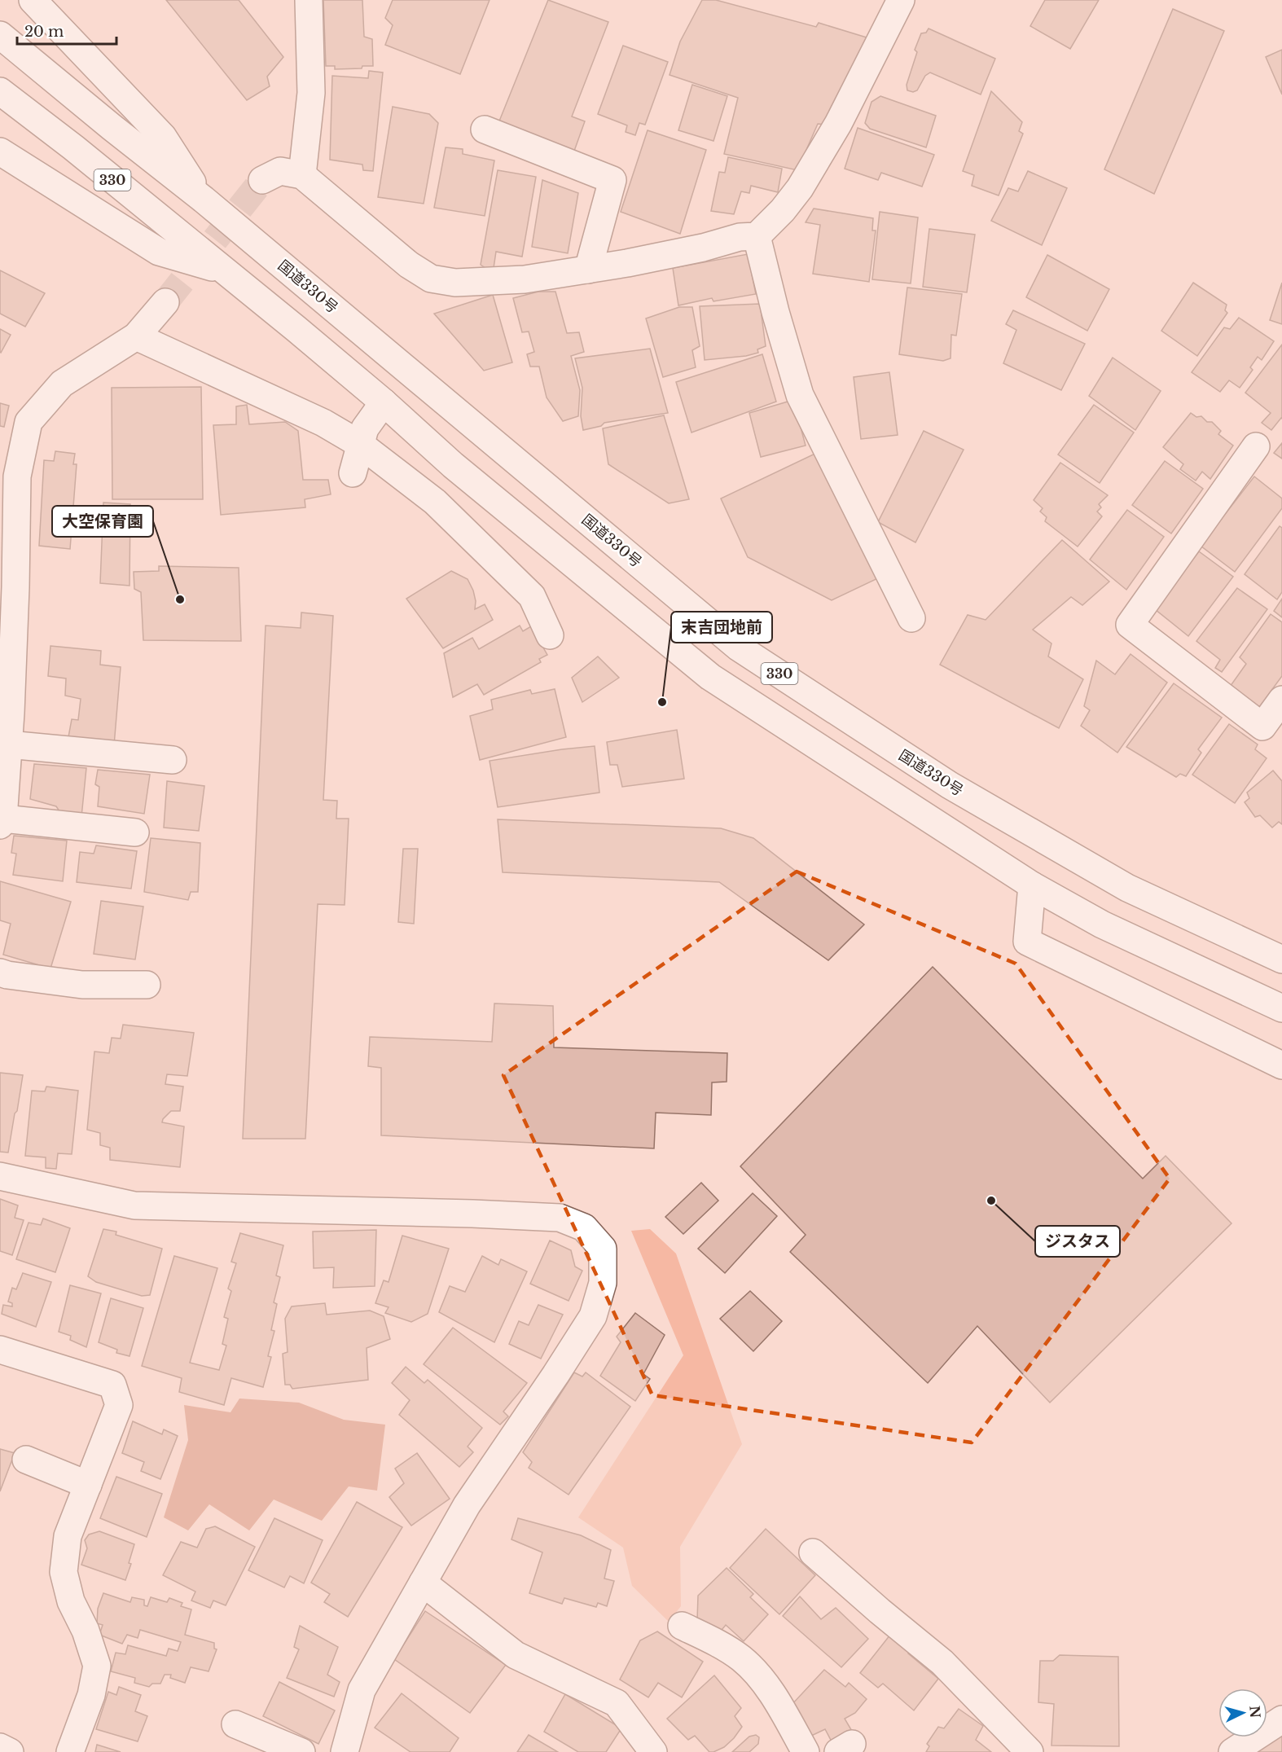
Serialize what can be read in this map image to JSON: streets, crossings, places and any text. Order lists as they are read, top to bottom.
{
  "streets": {
    "main road": ["330", "国道330号"]
  },
  "places": ["大空保育園", "末吉団地前", "ジスタス"],
  "scale_bar": "20 m",
  "north": "right"
}
